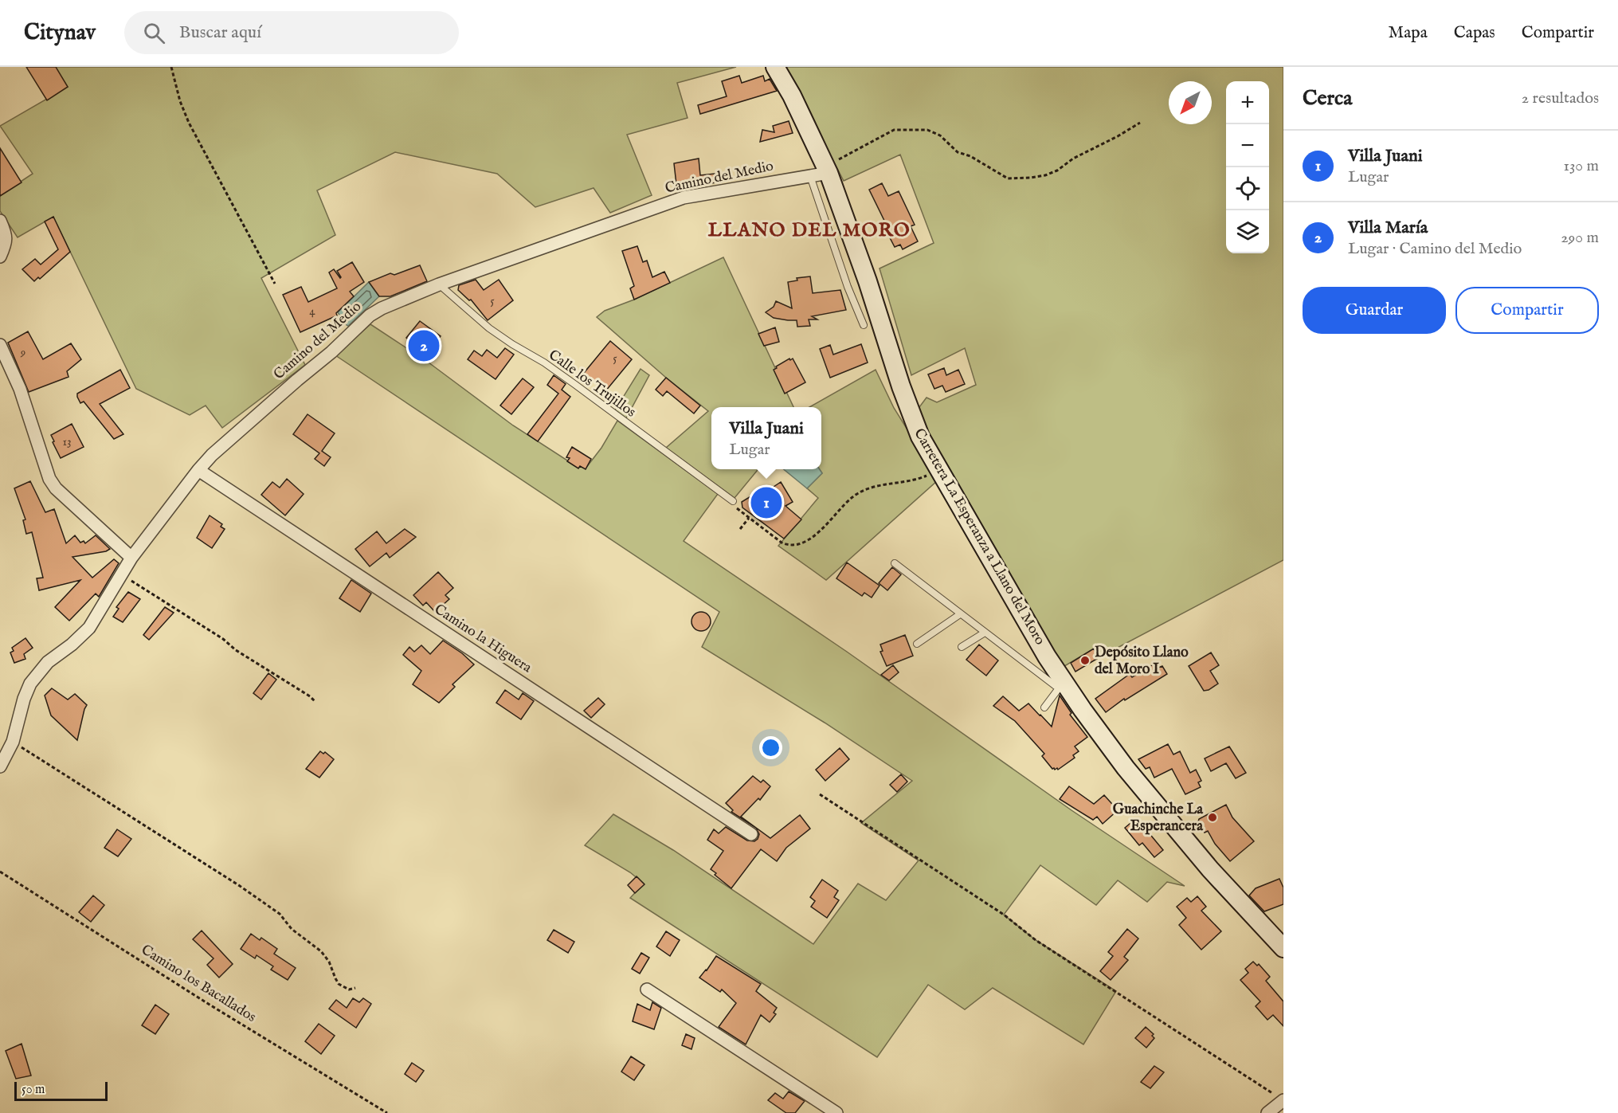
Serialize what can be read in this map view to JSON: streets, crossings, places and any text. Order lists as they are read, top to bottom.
{
  "streets": {
    "main road": ["Carretera La Esperanza a Llano del Moro"],
    "street": ["Camino del Medio", "Camino la Higuera"],
    "lane": ["Calle los Trujillos"],
    "path": ["Camino los Bacallados"]
  },
  "crossings": [
    ["Camino del Medio", "Calle los Trujillos"],
    ["Camino del Medio", "Carretera La Esperanza a Llano del Moro"],
    ["Camino del Medio", "Camino la Higuera"]
  ],
  "districts": ["LLANO DEL MORO"],
  "places": ["Depósito Llano del Moro I", "Guachinche La Esperancera"],
  "house_numbers": [
    "5",
    "4",
    "9",
    "5",
    "13"
  ],
  "scale_bar": "50 m",
  "north": "bottom left",
  "page": {
    "header": "Citynav",
    "search": "Buscar aquí",
    "nav": ["Mapa", "Capas", "Compartir"],
    "heading": ["Cerca", "2 resultados"],
    "map_buttons": ["+", "−"],
    "list": [
      {
        "mark": "1",
        "name": "Villa Juani",
        "note": "Lugar",
        "value": "130 m"
      },
      {
        "mark": "2",
        "name": "Villa María",
        "note": "Lugar · Camino del Medio",
        "value": "290 m"
      }
    ],
    "buttons": ["Guardar", "Compartir"],
    "pins": ["2", "1"],
    "popup": ["Villa Juani", "Lugar"],
    "scale": "50 m"
  }
}
